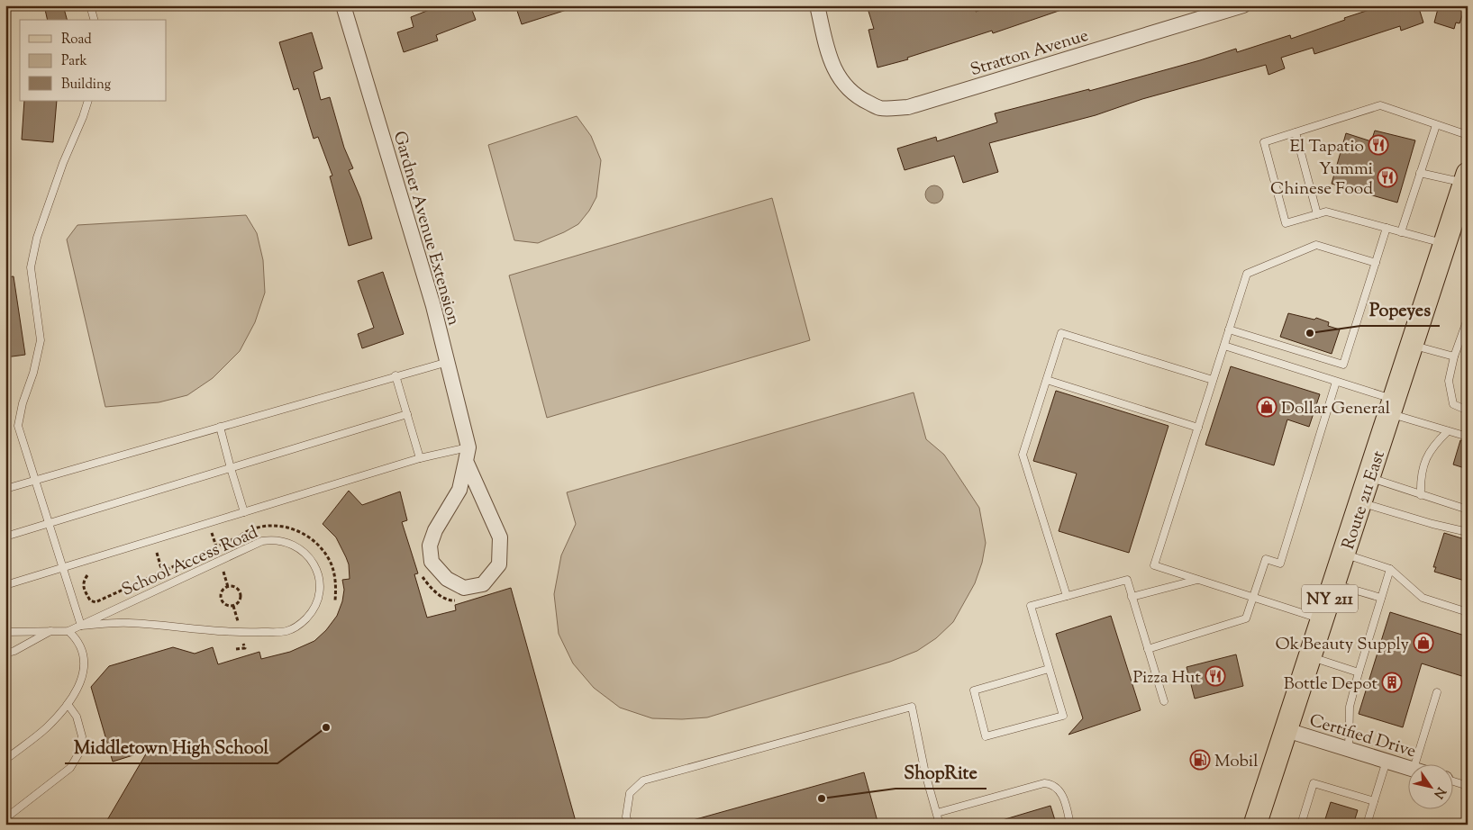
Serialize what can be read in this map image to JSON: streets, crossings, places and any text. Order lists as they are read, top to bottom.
{
  "streets": {
    "main road": ["Route 211 East", "NY 211"],
    "street": ["Stratton Avenue", "Gardner Avenue Extension", "Certified Drive"],
    "lane": ["School Access Road"]
  },
  "crossings": [
    ["Route 211 East", "Certified Drive"]
  ],
  "places": {
    "restaurant": ["El Tapatio", "Yummi Chinese Food", "Pizza Hut"],
    "other": ["Popeyes", "Middletown High School", "ShopRite"],
    "shop": ["Dollar General", "Ok Beauty Supply"],
    "building": ["Bottle Depot"],
    "fuel station": ["Mobil"]
  },
  "legend": ["Road", "Park", "Building"],
  "north": "bottom right"
}
